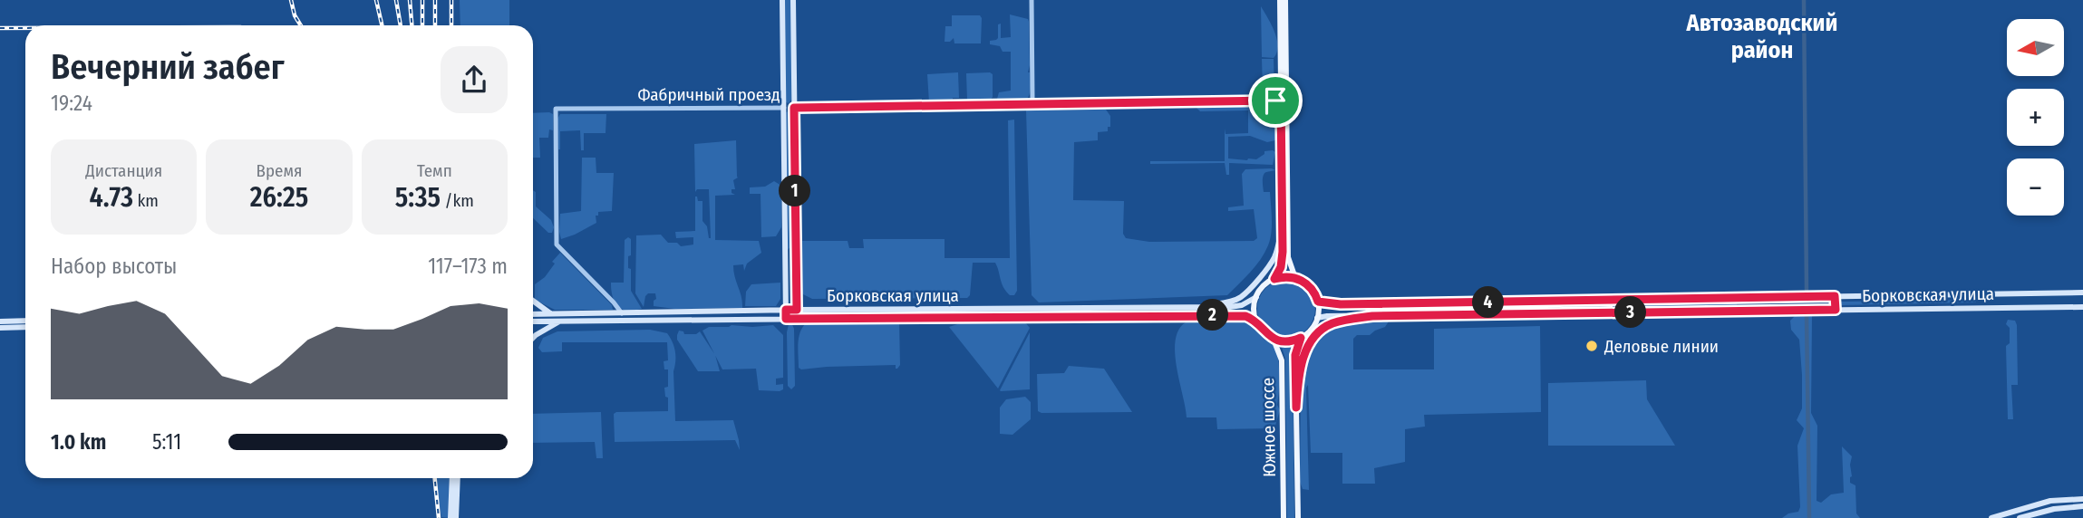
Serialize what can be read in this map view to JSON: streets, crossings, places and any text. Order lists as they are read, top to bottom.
{
  "streets": {
    "main road": ["Фабричный проезд", "Борковская улица", "Южное шоссе"]
  },
  "crossings": [
    ["Фабричный проезд", "Борковская улица"],
    ["Борковская улица", "Южное шоссе"]
  ],
  "districts": ["Автозаводский район"],
  "places": ["Деловые линии"],
  "north": "left",
  "page": {
    "map_buttons": ["+", "−"],
    "heading": ["Вечерний забег", "19:24"],
    "stats": [
      ["Дистанция", "4.73 km"],
      ["Время", "26:25"],
      ["Темп", "5:35 /km"]
    ],
    "pins": [
      "1",
      "4",
      "3",
      "2"
    ],
    "chart": ["Набор высоты", "117–173 m"],
    "list": [
      {
        "name": "1.0 km",
        "note": "5:11"
      }
    ]
  }
}
